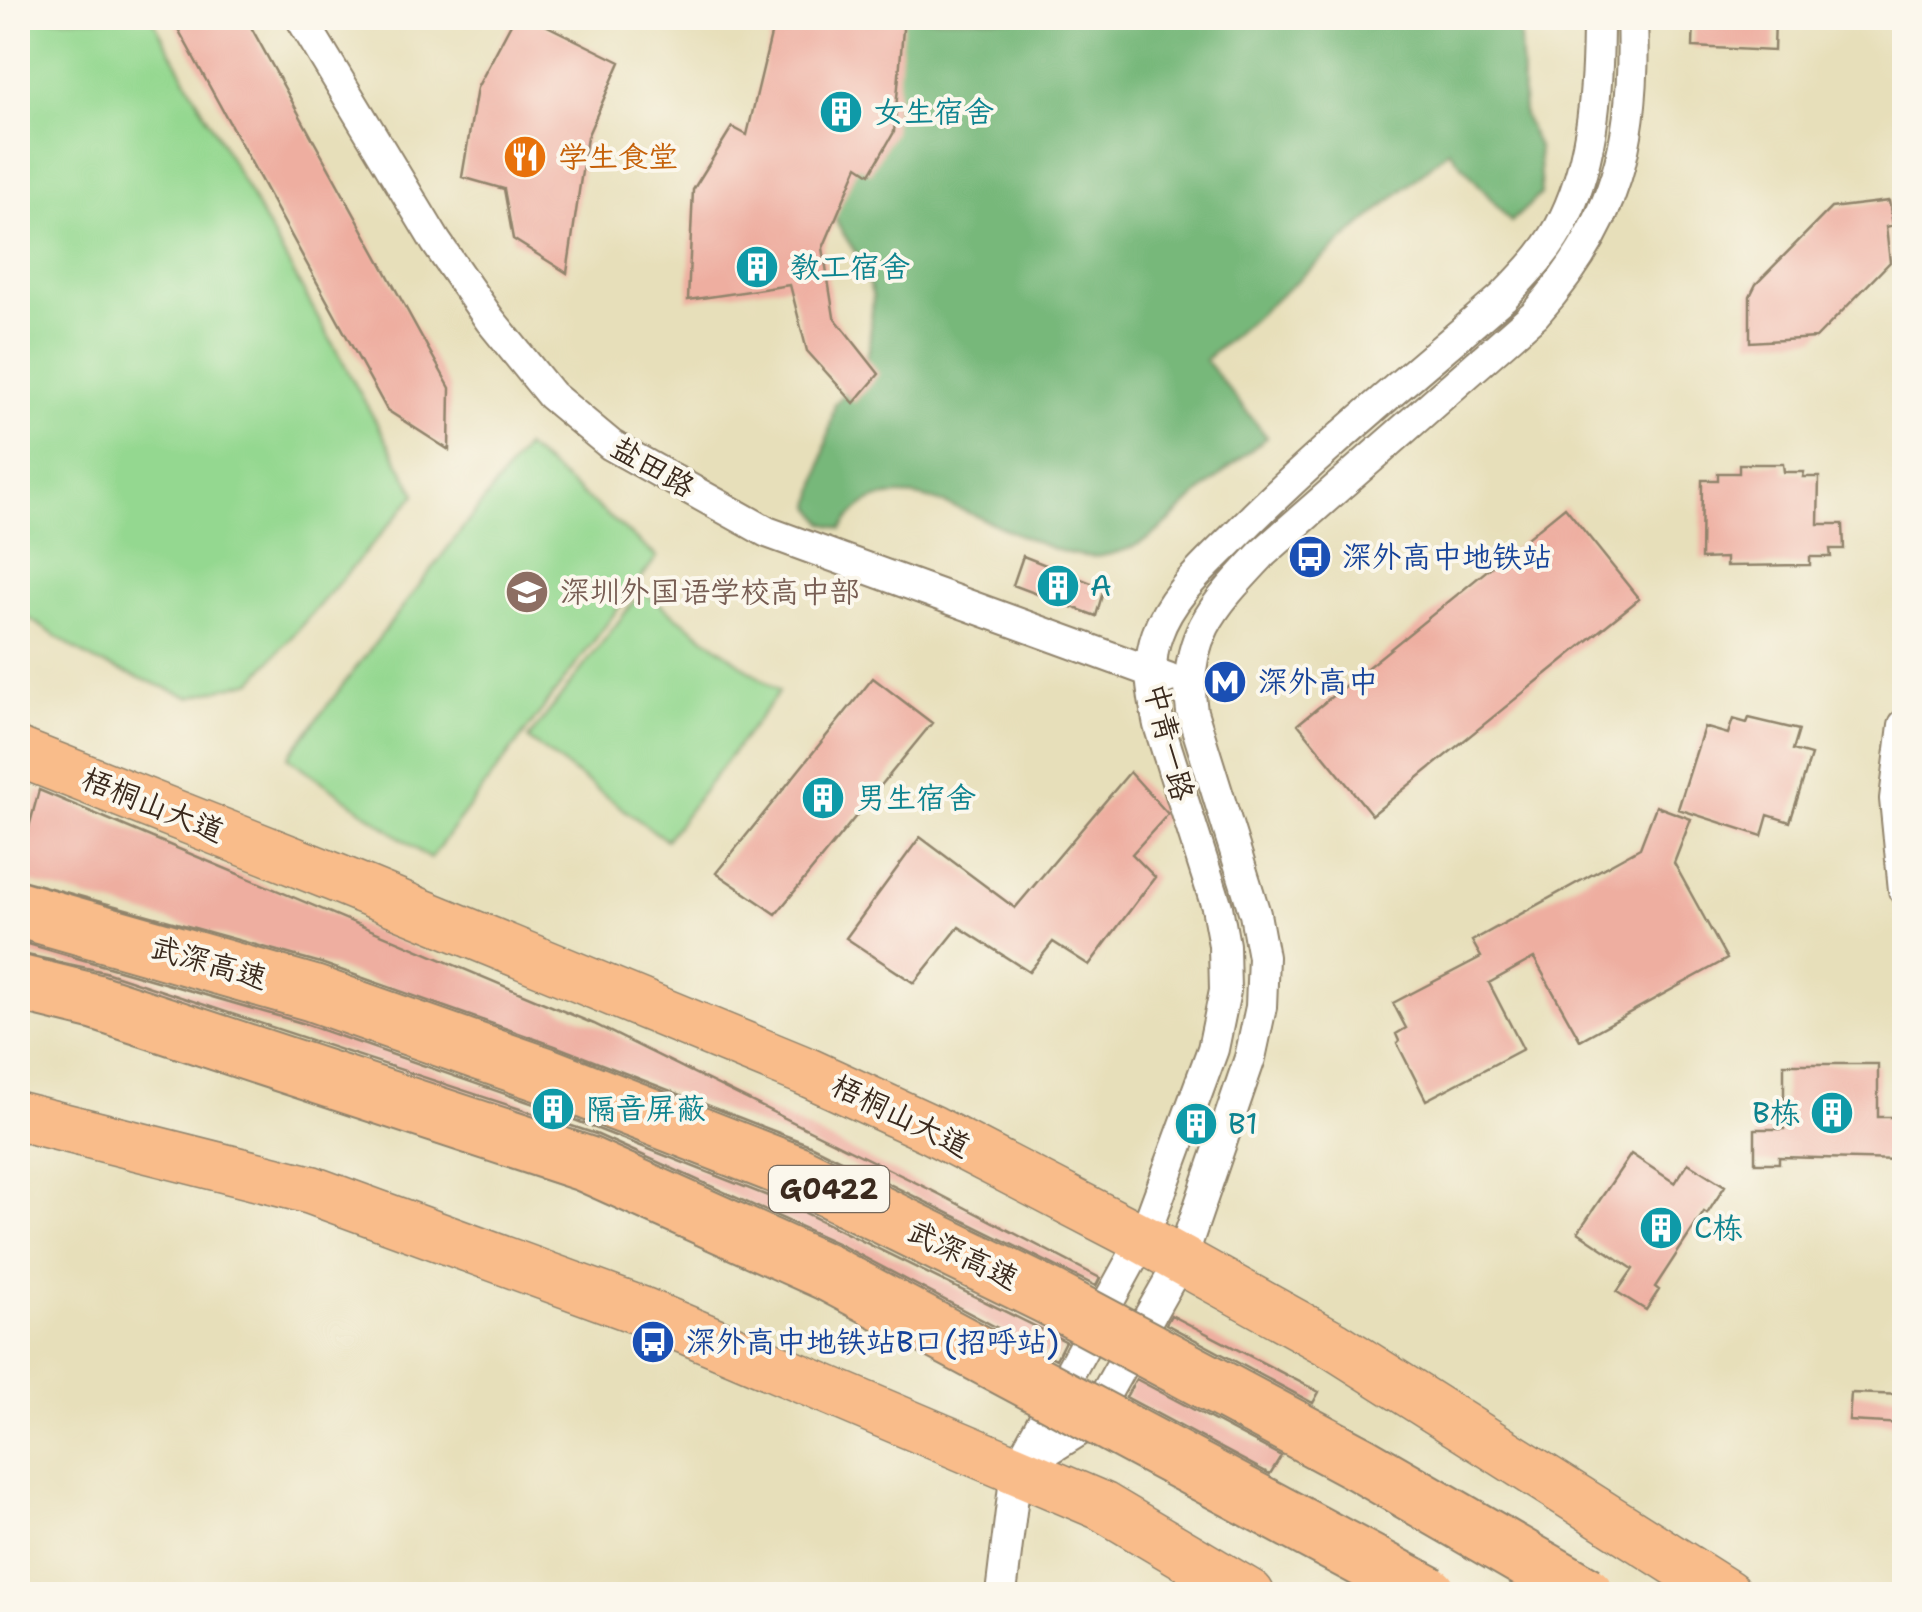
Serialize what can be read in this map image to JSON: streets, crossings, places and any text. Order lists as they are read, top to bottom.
{
  "streets": {
    "highway": ["武深高速", "G0422"],
    "main road": ["梧桐山大道"],
    "street": ["盐田路", "中青一路"]
  },
  "crossings": [
    ["盐田路", "中青一路"],
    ["中青一路", "梧桐山大道"]
  ],
  "places": {
    "building": [
      "女生宿舍",
      "教工宿舍",
      "A",
      "男生宿舍",
      "隔音屏蔽",
      "B栋",
      "B1",
      "C栋"
    ],
    "restaurant": ["学生食堂"],
    "bus stop": ["深外高中地铁站", "深外高中地铁站B口(招呼站)"],
    "school or university": ["深圳外国语学校高中部"],
    "metro station": ["深外高中"]
  }
}
